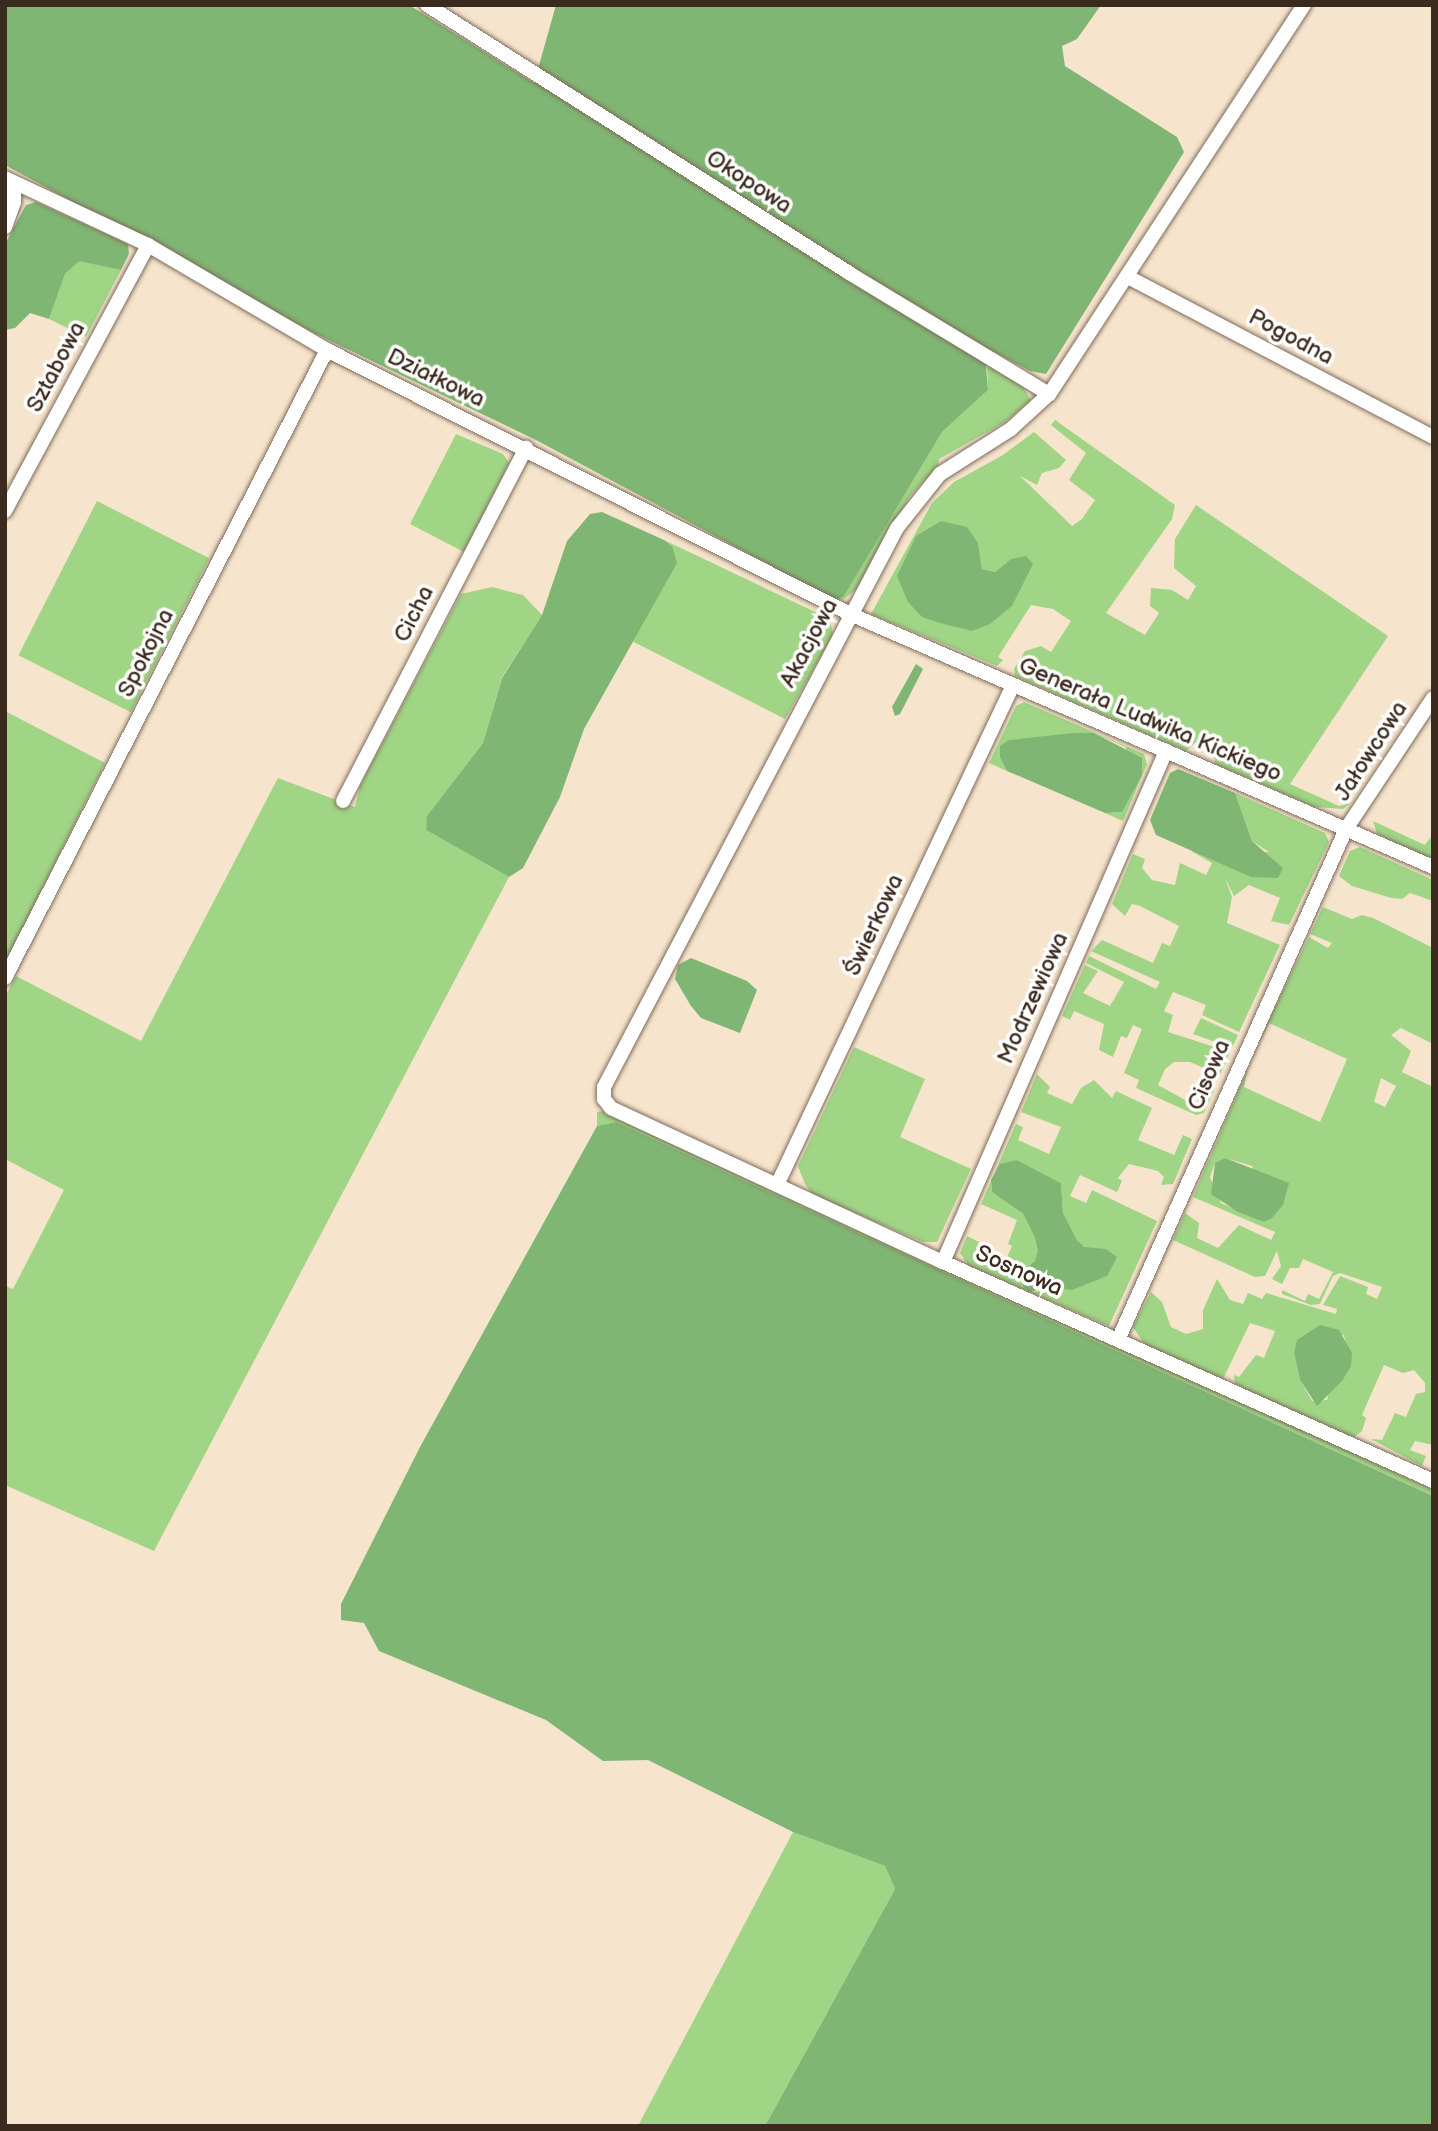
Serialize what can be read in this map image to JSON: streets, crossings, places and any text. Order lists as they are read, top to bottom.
{
  "streets": {
    "street": [
      "Okopowa",
      "Pogodna",
      "Sztabowa",
      "Działkowa",
      "Cicha",
      "Akacjowa",
      "Spokojna",
      "Generała Ludwika Kickiego",
      "Jałowcowa",
      "Świerkowa",
      "Modrzewiowa",
      "Cisowa",
      "Sosnowa"
    ]
  },
  "crossings": [
    ["Okopowa", "Akacjowa"],
    ["Pogodna", "Akacjowa"],
    ["Sztabowa", "Działkowa"],
    ["Działkowa", "Cicha"],
    ["Działkowa", "Akacjowa"],
    ["Działkowa", "Spokojna"],
    ["Działkowa", "Generała Ludwika Kickiego"],
    ["Akacjowa", "Generała Ludwika Kickiego"],
    ["Akacjowa", "Sosnowa"],
    ["Generała Ludwika Kickiego", "Jałowcowa"],
    ["Generała Ludwika Kickiego", "Świerkowa"],
    ["Generała Ludwika Kickiego", "Modrzewiowa"],
    ["Generała Ludwika Kickiego", "Cisowa"],
    ["Jałowcowa", "Cisowa"],
    ["Świerkowa", "Sosnowa"],
    ["Modrzewiowa", "Sosnowa"],
    ["Cisowa", "Sosnowa"]
  ]
}
